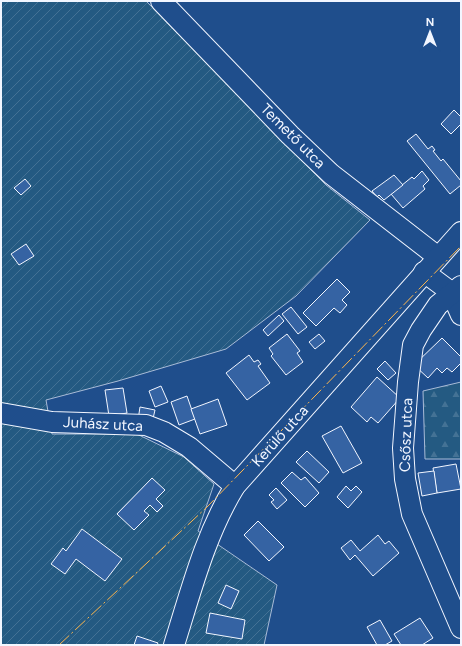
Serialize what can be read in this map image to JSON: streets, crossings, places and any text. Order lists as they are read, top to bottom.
{
  "streets": {
    "street": [
      "Temető utca",
      "Juhász utca",
      "Csősz utca",
      "Kerülő utca"
    ]
  },
  "crossings": [
    ["Temető utca", "Kerülő utca"],
    ["Juhász utca", "Kerülő utca"]
  ],
  "north": "top"
}
